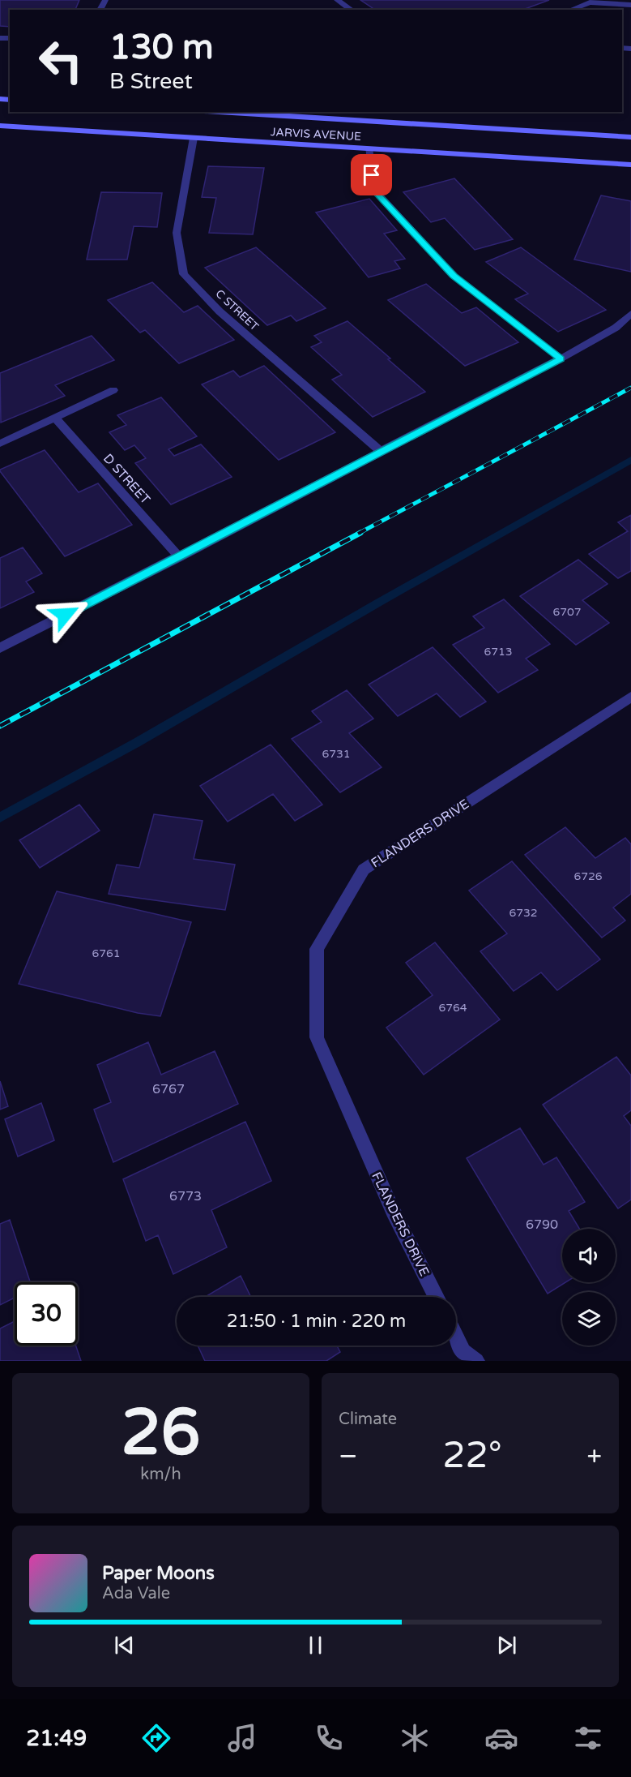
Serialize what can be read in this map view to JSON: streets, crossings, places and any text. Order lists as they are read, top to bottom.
{
  "streets": {
    "main road": ["JARVIS AVENUE"],
    "street": ["C STREET", "D STREET", "FLANDERS DRIVE"]
  },
  "crossings": [
    ["JARVIS AVENUE", "C STREET"]
  ],
  "house_numbers": [
    "6707",
    "6713",
    "6731",
    "6726",
    "6732",
    "6761",
    "6764",
    "6767",
    "6773",
    "6790"
  ],
  "page": {
    "turn": ["130 m", "B Street"],
    "limit": "30",
    "trip": "21:50 · 1 min · 220 m",
    "tile": [
      ["26", "km/h"],
      "Climate"
    ],
    "heat": ["−", "22°", "+"],
    "song": ["Paper Moons", "Ada Vale"],
    "tabs": "21:49"
  }
}
